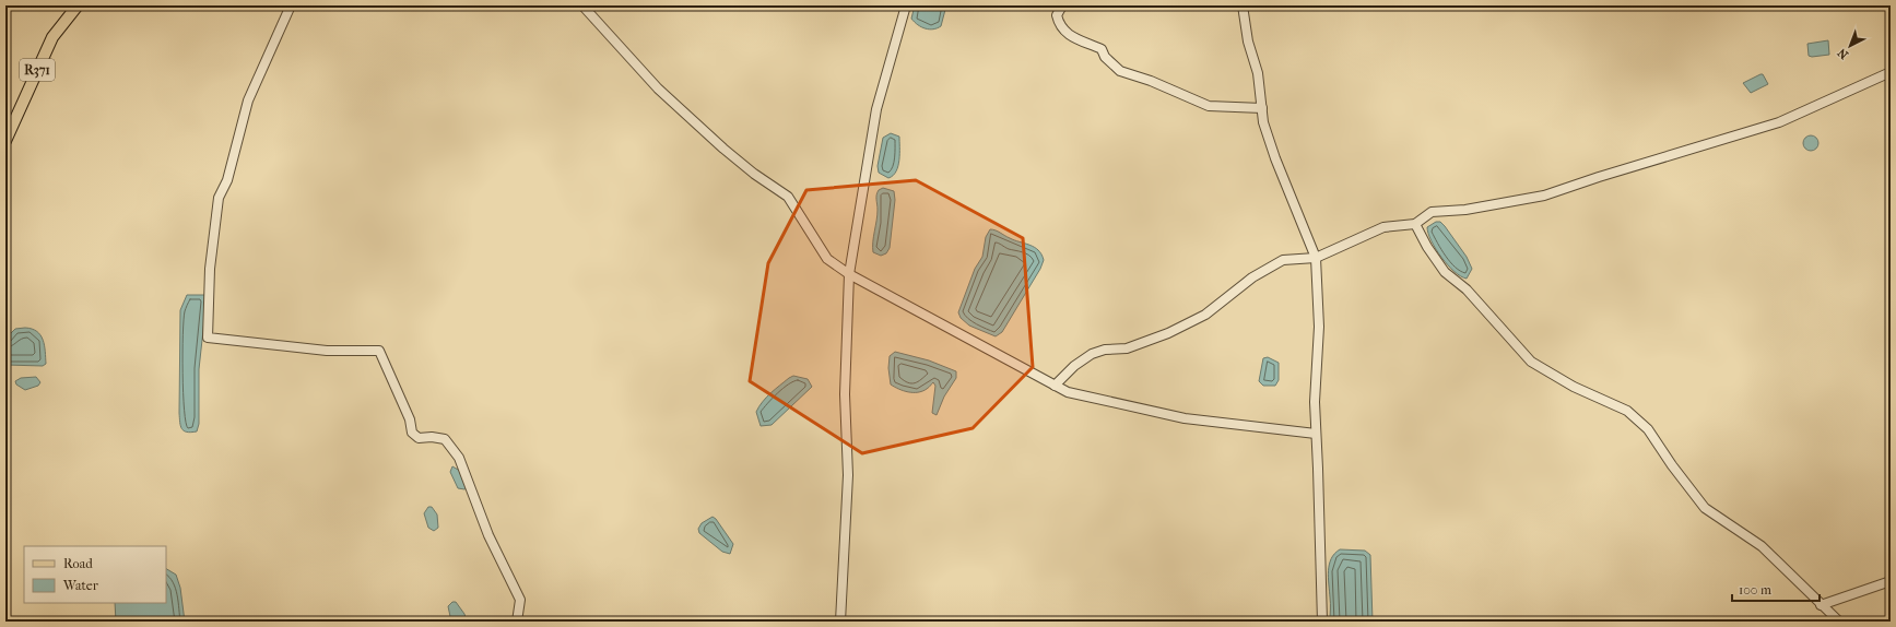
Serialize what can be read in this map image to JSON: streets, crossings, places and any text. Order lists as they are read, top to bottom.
{
  "streets": {
    "main road": ["R371"]
  },
  "legend": ["Road", "Water"],
  "scale_bar": "100 m",
  "north": "bottom left"
}
